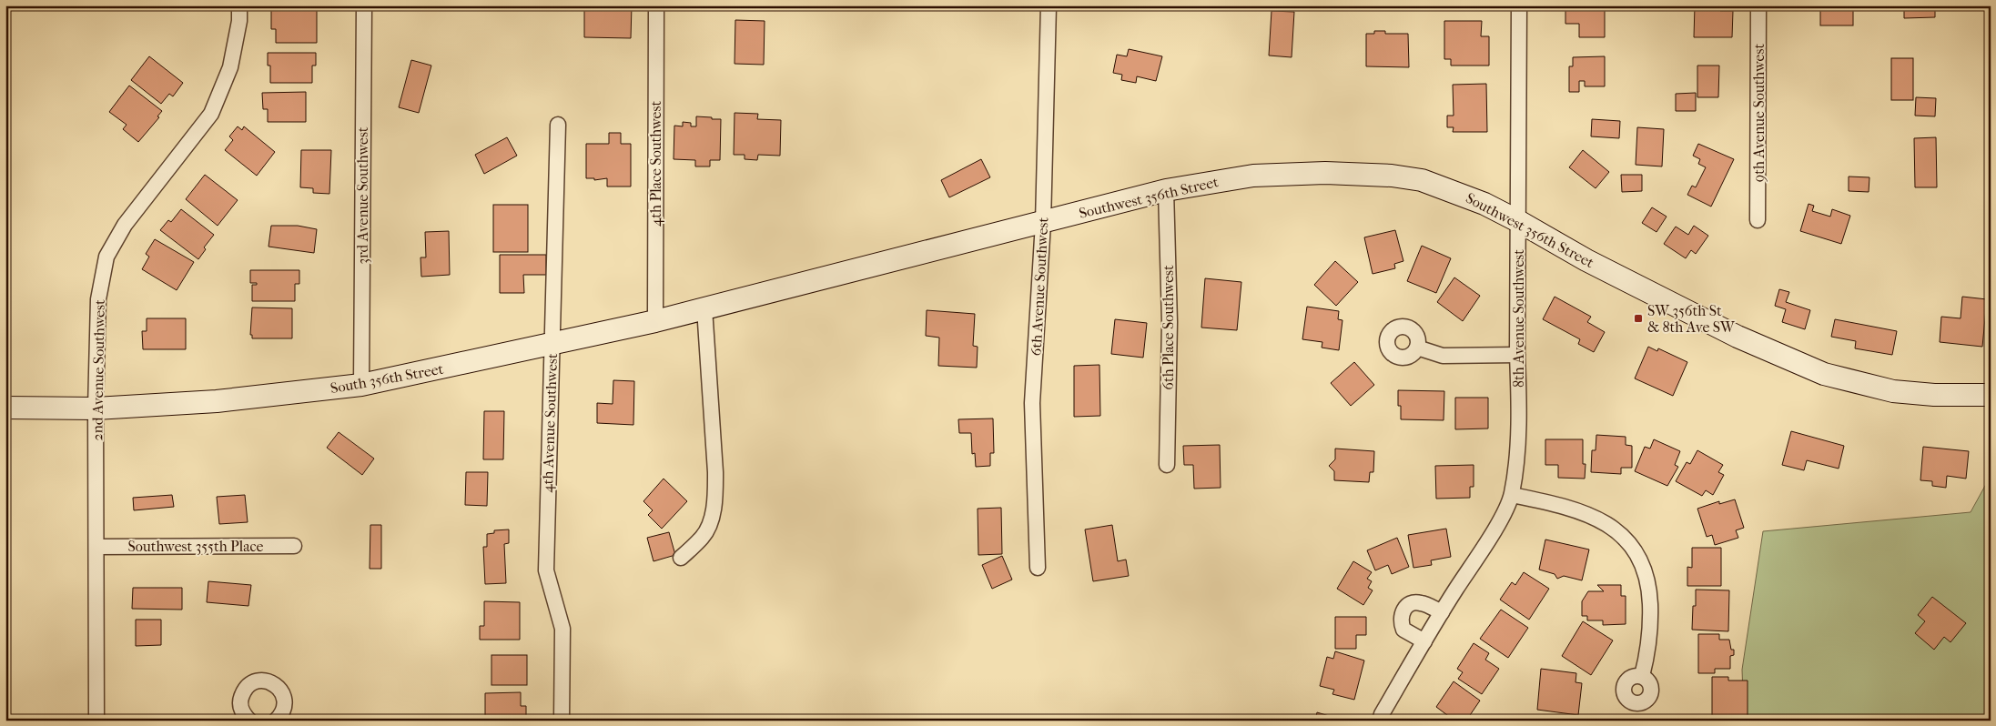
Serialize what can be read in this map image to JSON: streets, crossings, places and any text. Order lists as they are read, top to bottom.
{
  "streets": {
    "main road": ["Southwest 356th Street", "South 356th Street"],
    "street": [
      "9th Avenue Southwest",
      "4th Place Southwest",
      "3rd Avenue Southwest",
      "6th Avenue Southwest",
      "8th Avenue Southwest",
      "6th Place Southwest",
      "2nd Avenue Southwest",
      "4th Avenue Southwest",
      "Southwest 355th Place"
    ]
  },
  "crossings": [
    ["4th Place Southwest", "South 356th Street"],
    ["3rd Avenue Southwest", "South 356th Street"],
    ["Southwest 356th Street", "6th Avenue Southwest"],
    ["Southwest 356th Street", "8th Avenue Southwest"],
    ["Southwest 356th Street", "6th Place Southwest"],
    ["Southwest 356th Street", "South 356th Street"],
    ["2nd Avenue Southwest", "South 356th Street"],
    ["2nd Avenue Southwest", "Southwest 355th Place"],
    ["South 356th Street", "4th Avenue Southwest"]
  ],
  "places": {
    "transit": ["SW 356th St & 8th Ave SW"]
  }
}
